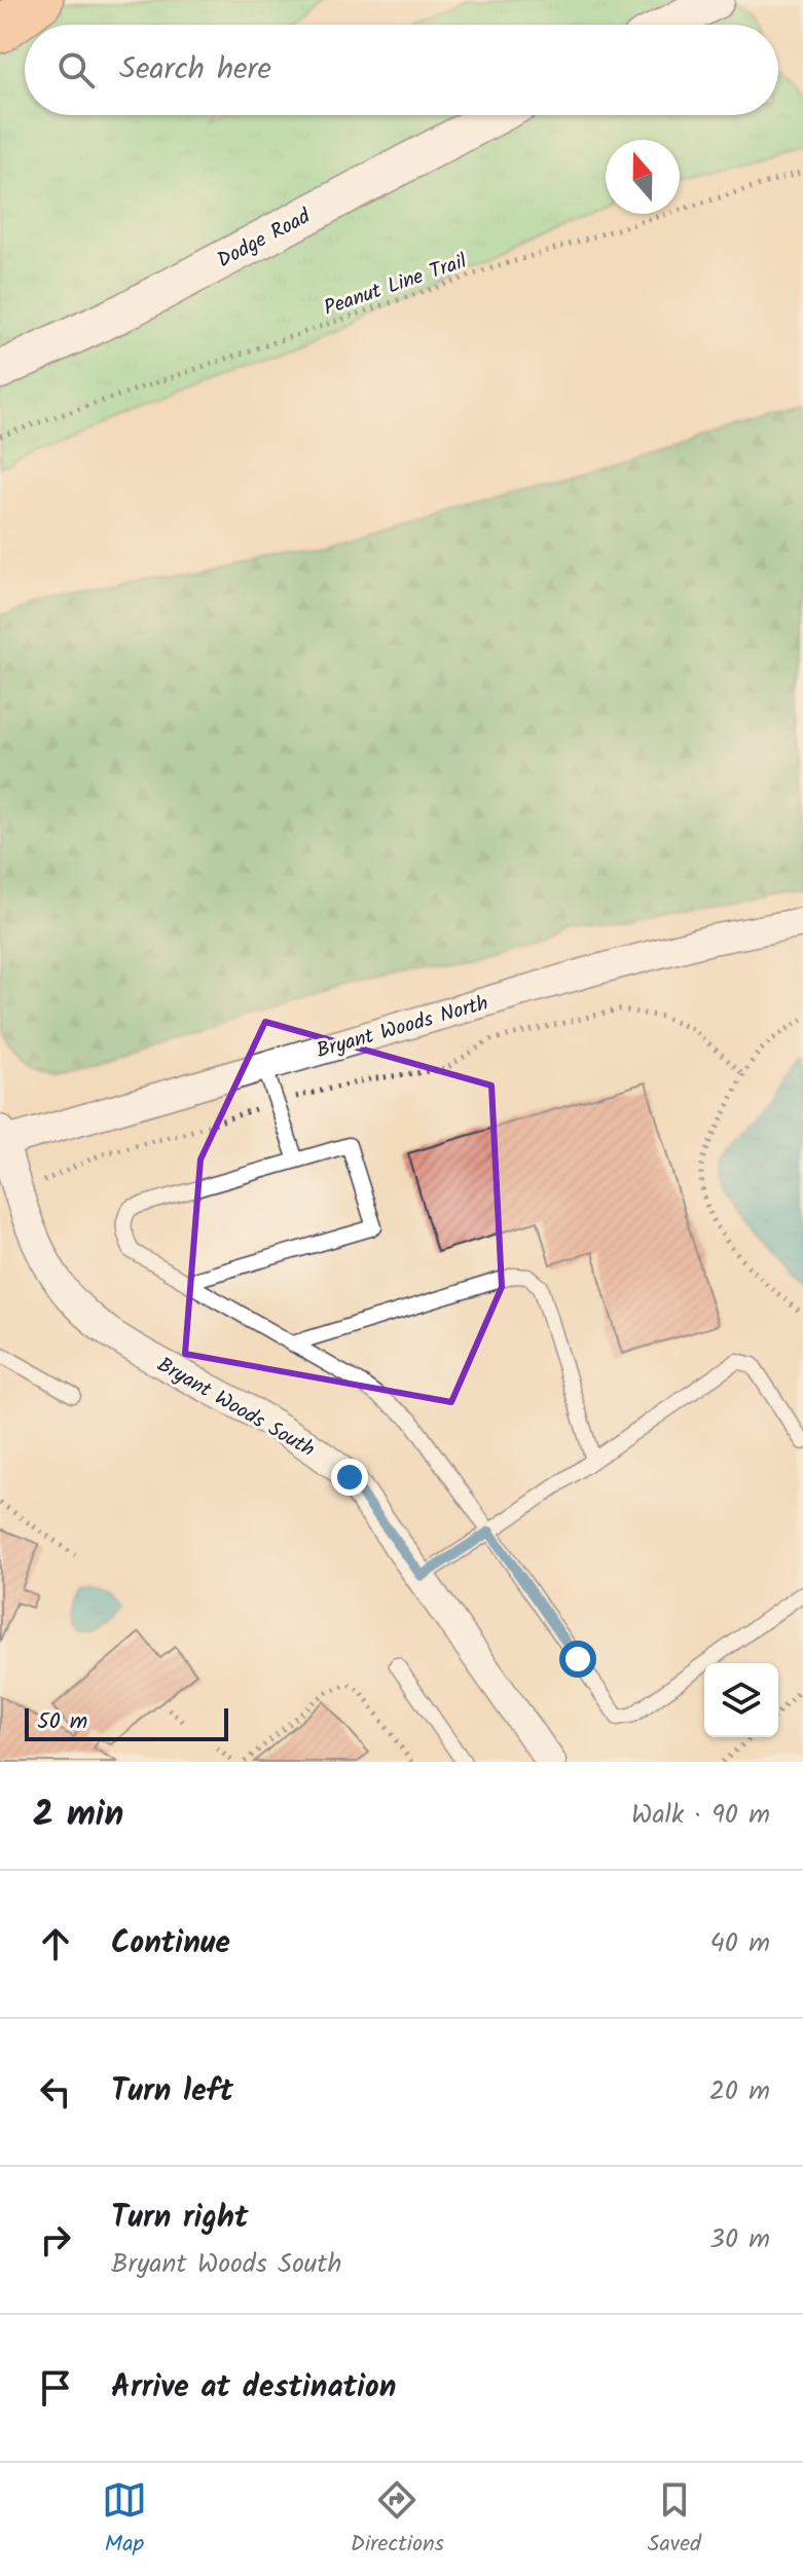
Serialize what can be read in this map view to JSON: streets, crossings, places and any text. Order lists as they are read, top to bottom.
{
  "streets": {
    "street": ["Dodge Road", "Bryant Woods North", "Bryant Woods South"],
    "path": ["Peanut Line Trail"]
  },
  "crossings": [
    ["Bryant Woods North", "Bryant Woods South"]
  ],
  "scale_bar": "50 m",
  "north": "top",
  "page": {
    "search": "Search here",
    "scale": "50 m",
    "heading": ["2 min", "Walk · 90 m"],
    "list": [
      ["Continue", "40 m"],
      ["Turn left", "20 m"],
      ["Turn right", "Bryant Woods South", "30 m"],
      "Arrive at destination"
    ],
    "nav": ["Map", "Directions", "Saved"]
  }
}
